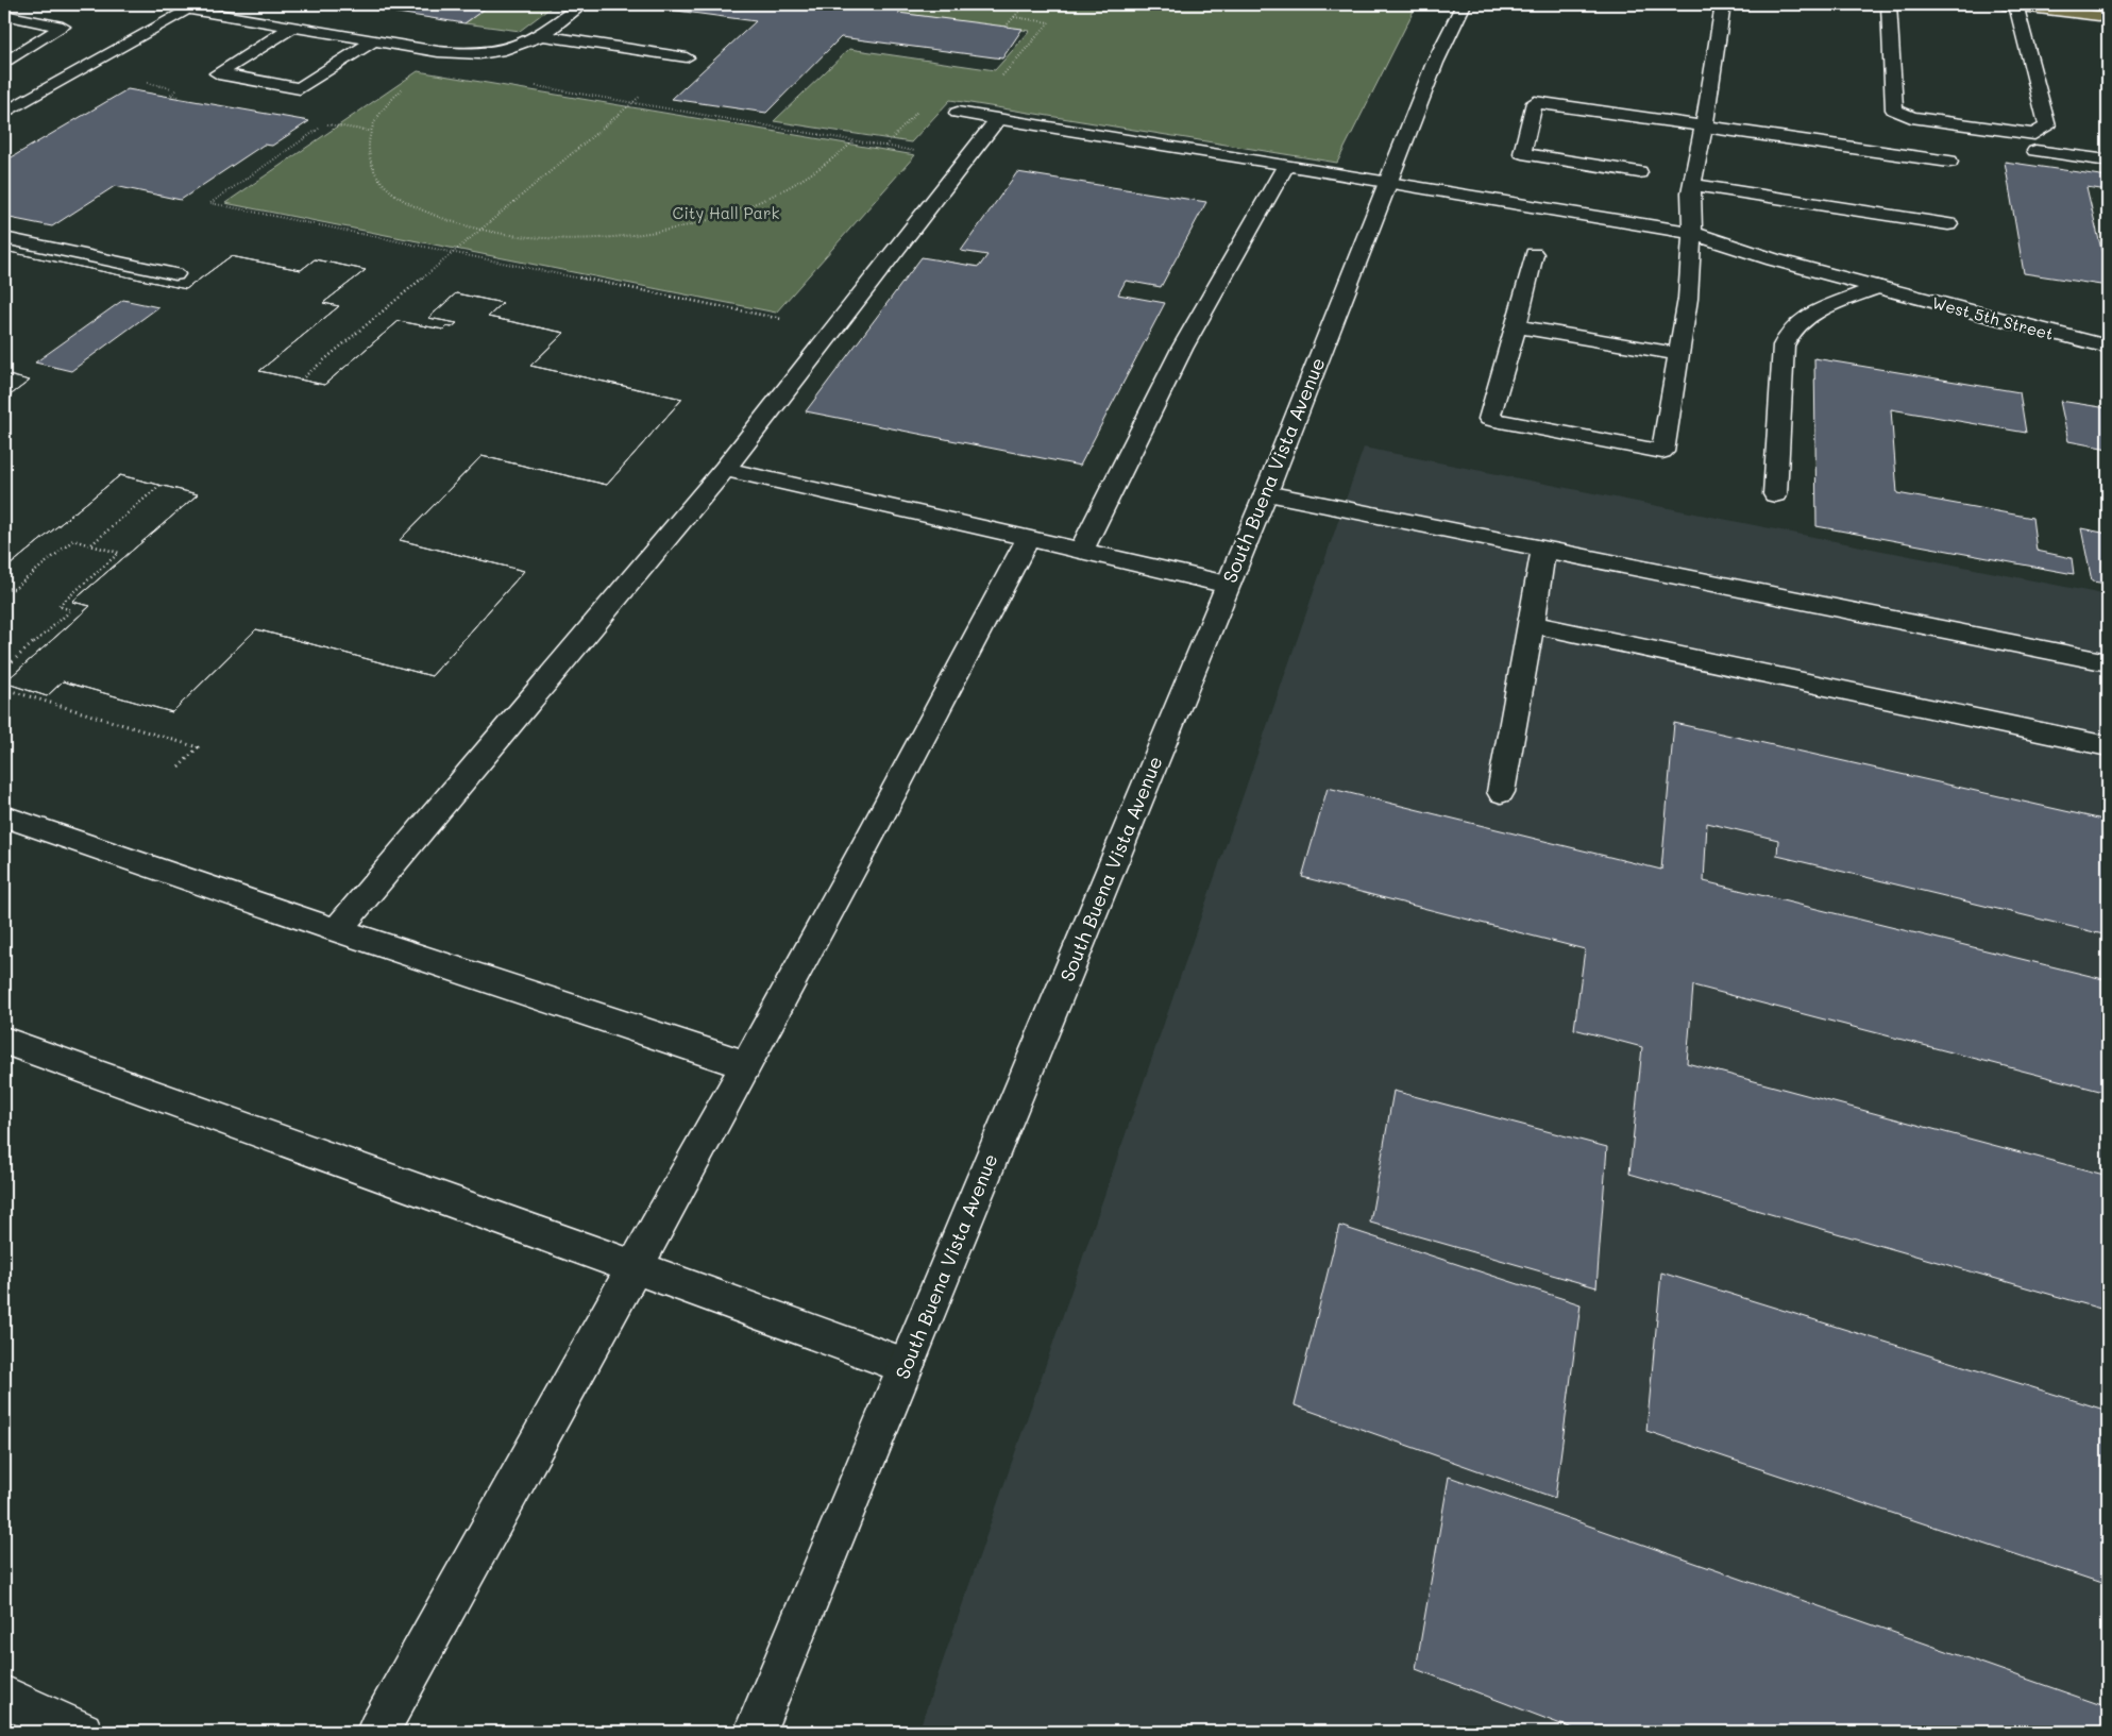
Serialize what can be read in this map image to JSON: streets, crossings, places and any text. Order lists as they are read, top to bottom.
{
  "streets": {
    "street": ["West 5th Street", "South Buena Vista Avenue"]
  },
  "crossings": [
    ["West 5th Street", "South Buena Vista Avenue"]
  ],
  "parks": ["City Hall Park"]
}
